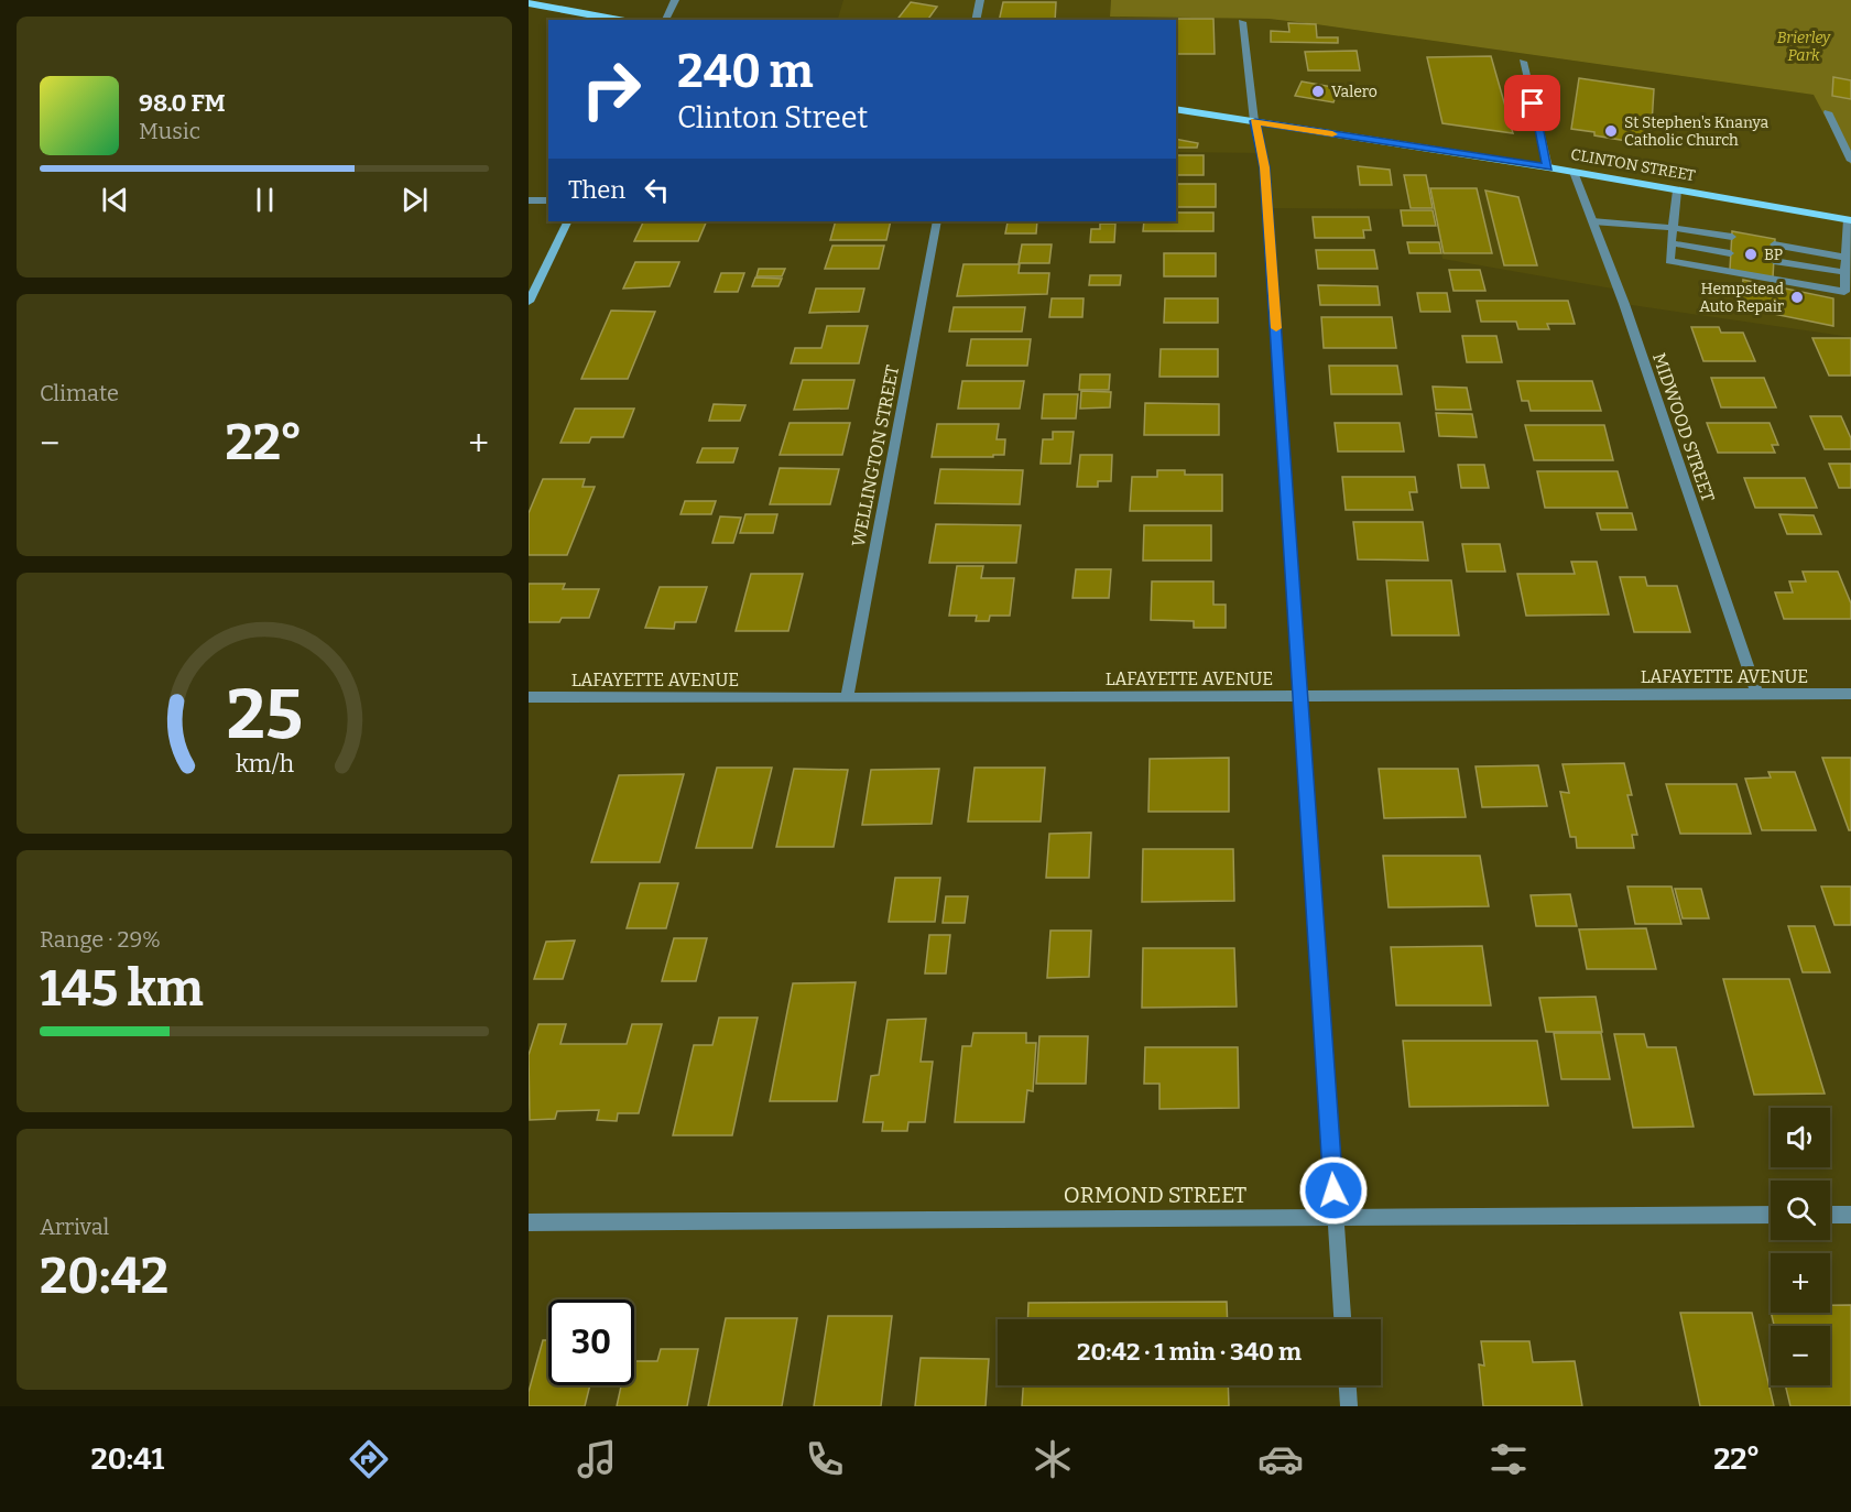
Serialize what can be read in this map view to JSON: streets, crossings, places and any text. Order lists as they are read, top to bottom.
{
  "streets": {
    "main road": ["CLINTON STREET"],
    "street": [
      "MIDWOOD STREET",
      "WELLINGTON STREET",
      "LAFAYETTE AVENUE",
      "ORMOND STREET"
    ]
  },
  "crossings": [
    ["CLINTON STREET", "MIDWOOD STREET"],
    ["MIDWOOD STREET", "LAFAYETTE AVENUE"],
    ["WELLINGTON STREET", "LAFAYETTE AVENUE"]
  ],
  "parks": ["Brierley Park"],
  "places": [
    "Valero",
    "St Stephen's Knanya Catholic Church",
    "BP",
    "Hempstead Auto Repair"
  ],
  "page": {
    "turn": ["240 m", "Clinton Street"],
    "song": ["98.0 FM", "Music"],
    "then": "Then",
    "tile": [
      "Climate",
      ["Range · 29%", "145 km"],
      ["Arrival", "20:42"]
    ],
    "heat": ["−", "22°", "+"],
    "map_buttons": ["+", "−"],
    "limit": "30",
    "trip": "20:42 · 1 min · 340 m",
    "tabs": ["20:41", "22°"],
    "gauge": ["25", "km/h"]
  }
}
